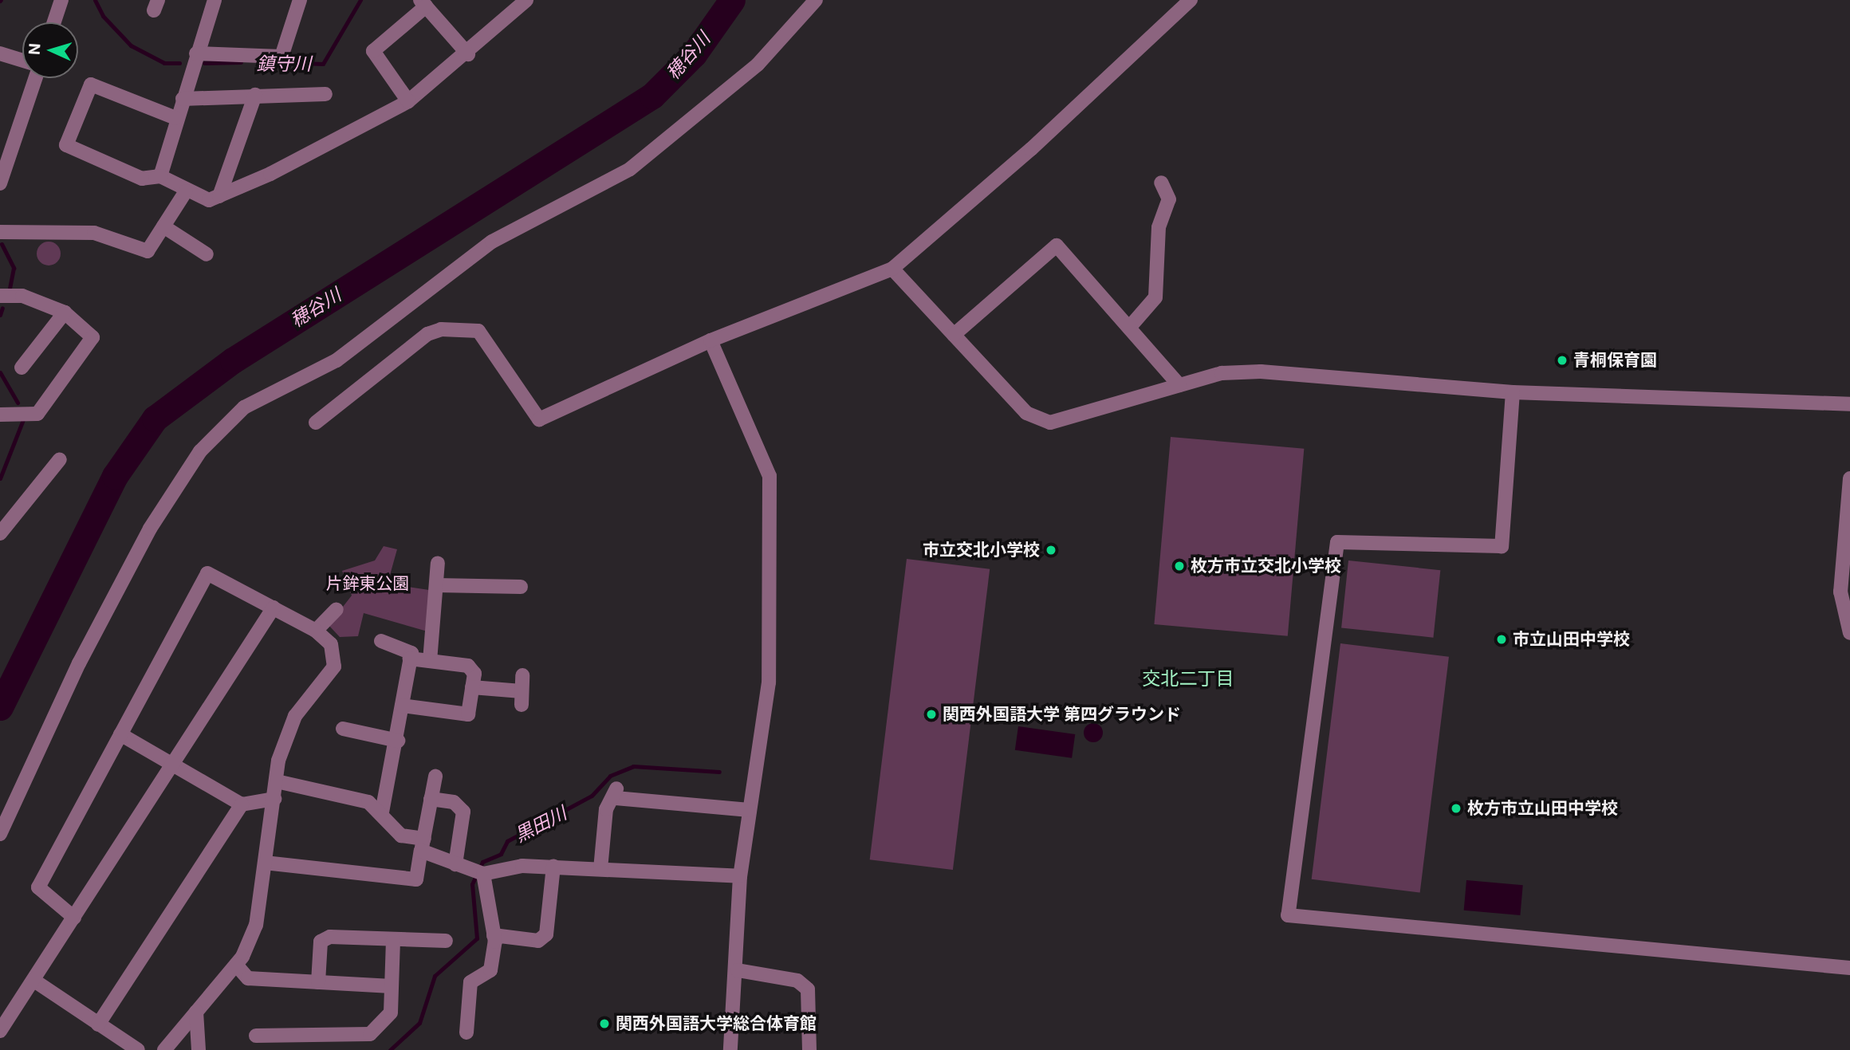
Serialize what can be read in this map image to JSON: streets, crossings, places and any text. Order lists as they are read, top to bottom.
{
  "districts": ["交北二丁目"],
  "water": ["穂谷川", "鎮守川", "黒田川"],
  "parks": ["片鉾東公園"],
  "places": [
    "青桐保育園",
    "市立交北小学校",
    "枚方市立交北小学校",
    "市立山田中学校",
    "関西外国語大学 第四グラウンド",
    "枚方市立山田中学校",
    "関西外国語大学総合体育館"
  ],
  "north": "left"
}
